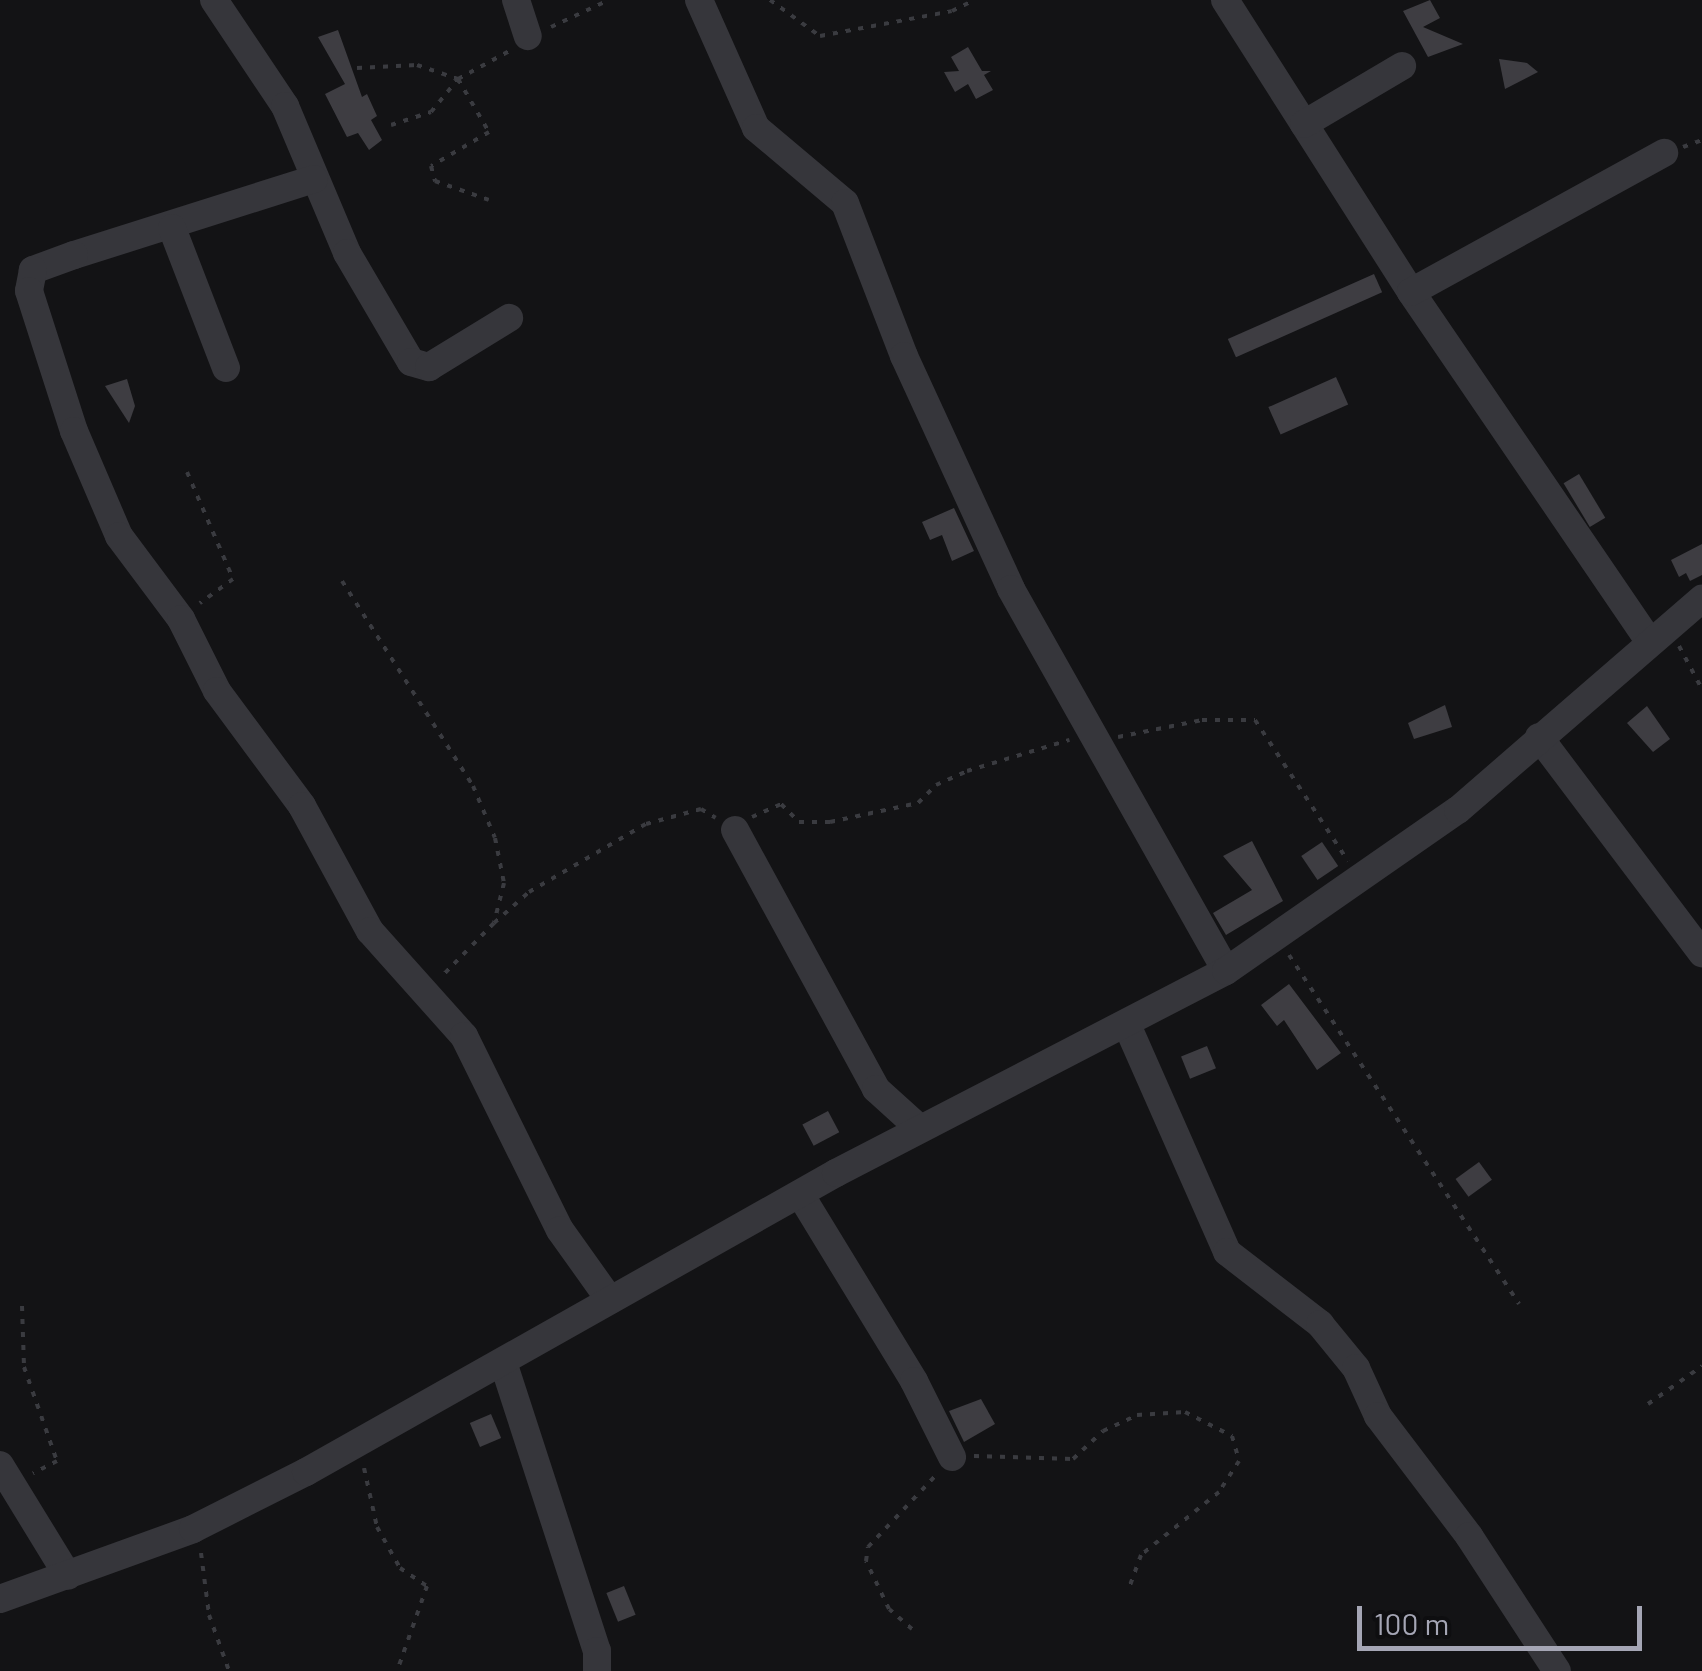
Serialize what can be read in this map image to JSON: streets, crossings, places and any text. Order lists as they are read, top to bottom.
{
  "scale_bar": "100 m"
}
